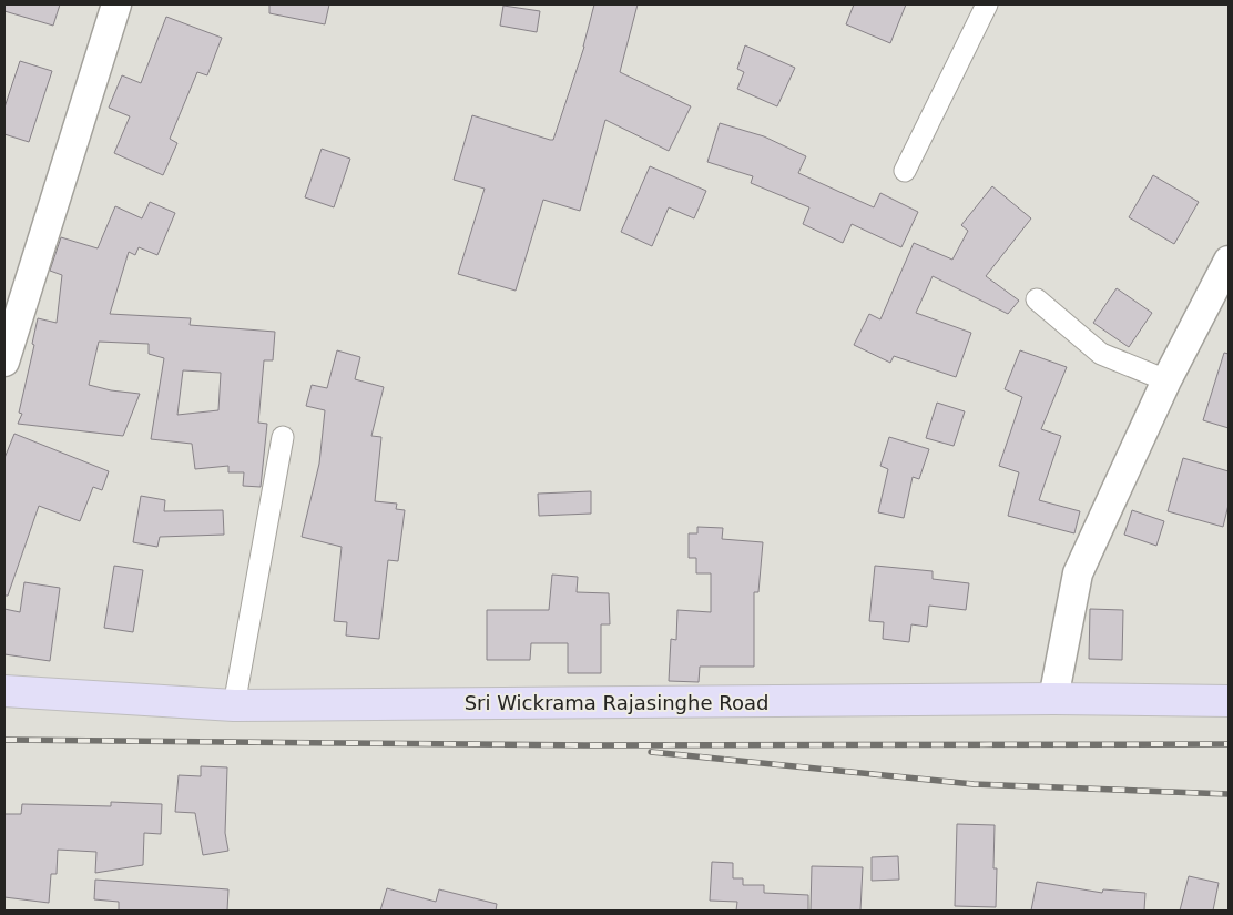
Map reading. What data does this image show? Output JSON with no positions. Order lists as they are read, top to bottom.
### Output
{
  "streets": {
    "main road": ["Sri Wickrama Rajasinghe Road"]
  }
}
